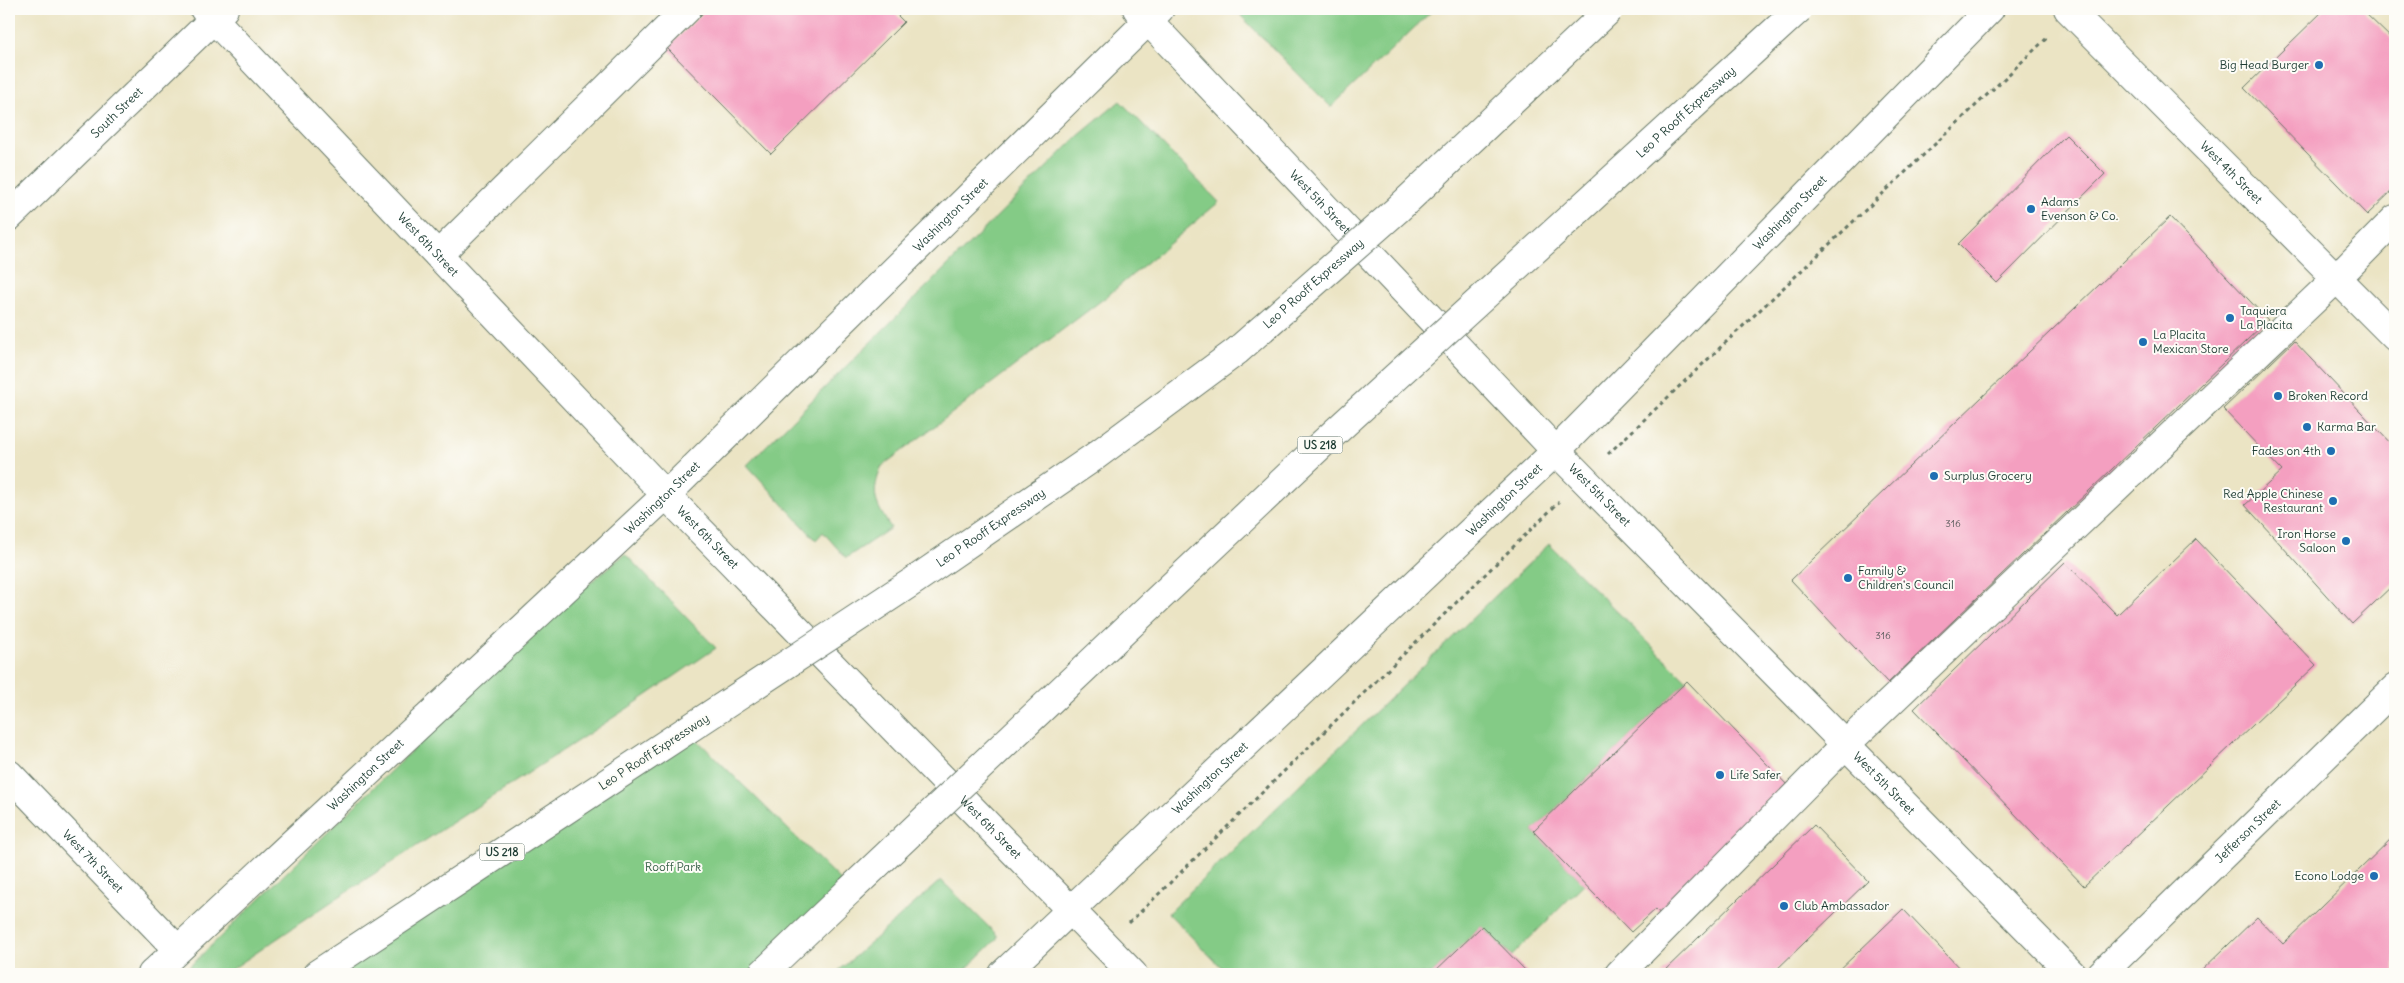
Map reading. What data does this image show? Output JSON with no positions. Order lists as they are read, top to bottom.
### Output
{
  "streets": {
    "main road": [
      "Leo P Rooff Expressway",
      "South Street",
      "West 4th Street",
      "West 5th Street",
      "Washington Street",
      "West 6th Street",
      "US 218",
      "Jefferson Street",
      "West 7th Street"
    ]
  },
  "crossings": [
    ["South Street", "West 6th Street"],
    ["West 5th Street", "Washington Street"],
    ["Washington Street", "West 6th Street"],
    ["Washington Street", "West 7th Street"]
  ],
  "parks": ["Rooff Park"],
  "places": [
    "Big Head Burger",
    "Adams Evenson & Co.",
    "Taquiera La Placita",
    "La Placita Mexican Store",
    "Broken Record",
    "Karma Bar",
    "Fades on 4th",
    "Surplus Grocery",
    "Red Apple Chinese Restaurant",
    "Iron Horse Saloon",
    "Family & Children's Council",
    "Life Safer",
    "Econo Lodge",
    "Club Ambassador"
  ],
  "house_numbers": ["316", "316"]
}
